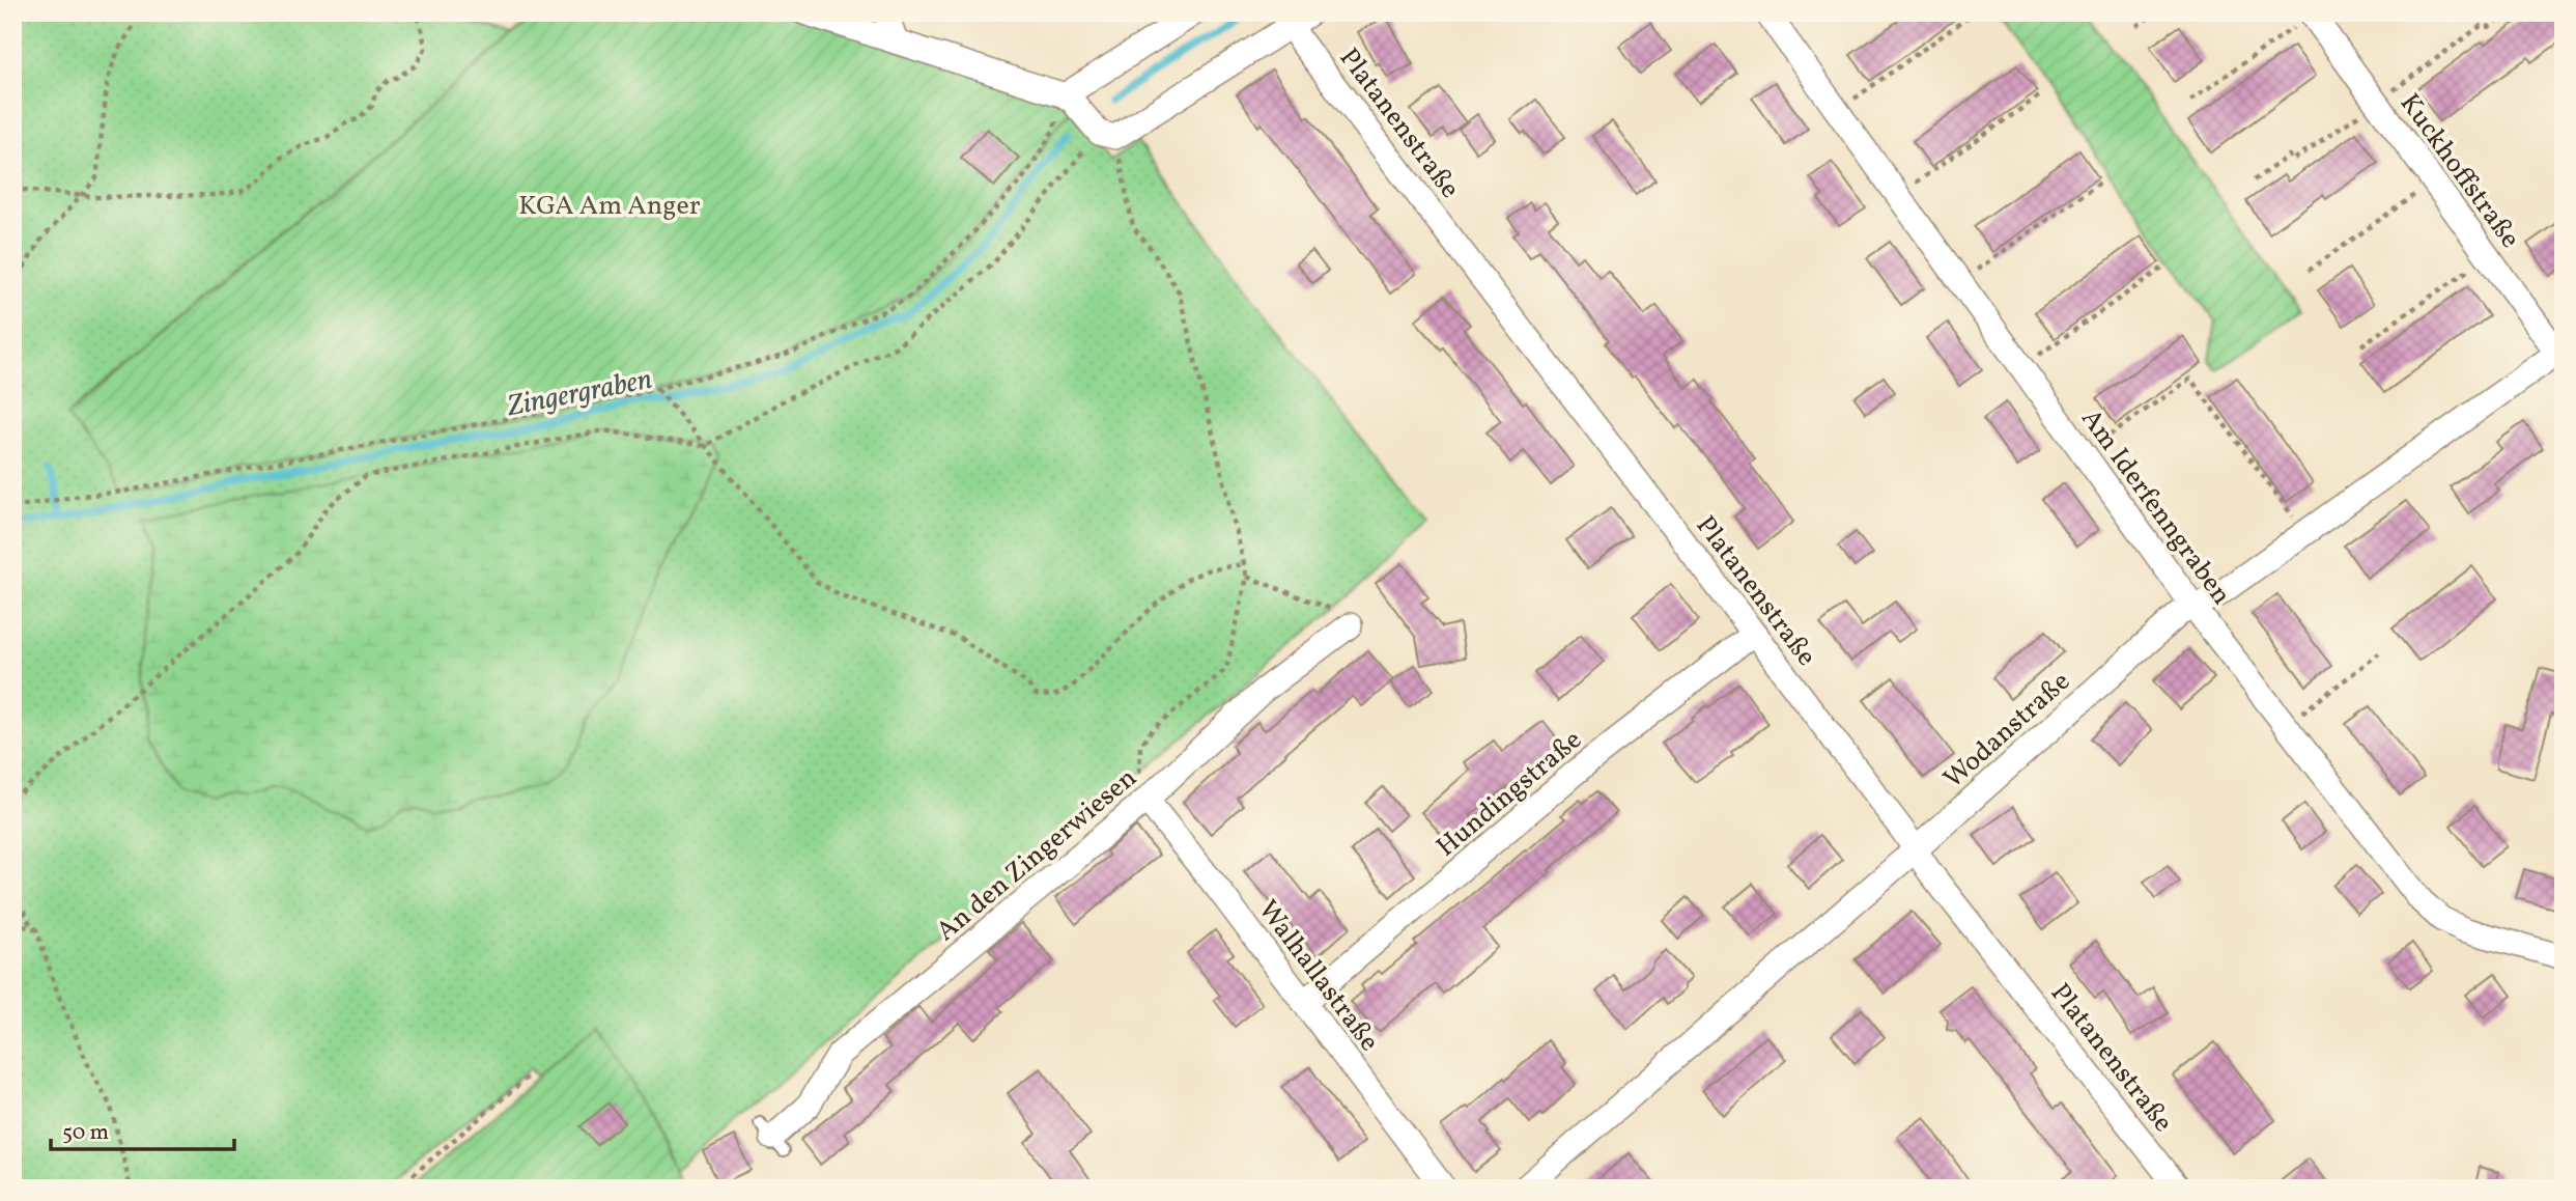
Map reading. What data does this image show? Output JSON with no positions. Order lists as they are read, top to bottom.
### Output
{
  "streets": {
    "street": [
      "Platanenstraße",
      "Kuckhoffstraße",
      "Am Iderfenngraben",
      "Wodanstraße",
      "Hundingstraße",
      "An den Zingerwiesen",
      "Walhallastraße"
    ]
  },
  "crossings": [
    ["Platanenstraße", "Wodanstraße"],
    ["Platanenstraße", "Hundingstraße"],
    ["Kuckhoffstraße", "Wodanstraße"],
    ["Am Iderfenngraben", "Wodanstraße"],
    ["Hundingstraße", "Walhallastraße"],
    ["An den Zingerwiesen", "Walhallastraße"]
  ],
  "water": ["Zingergraben"],
  "parks": ["KGA Am Anger"],
  "scale_bar": "50 m"
}
